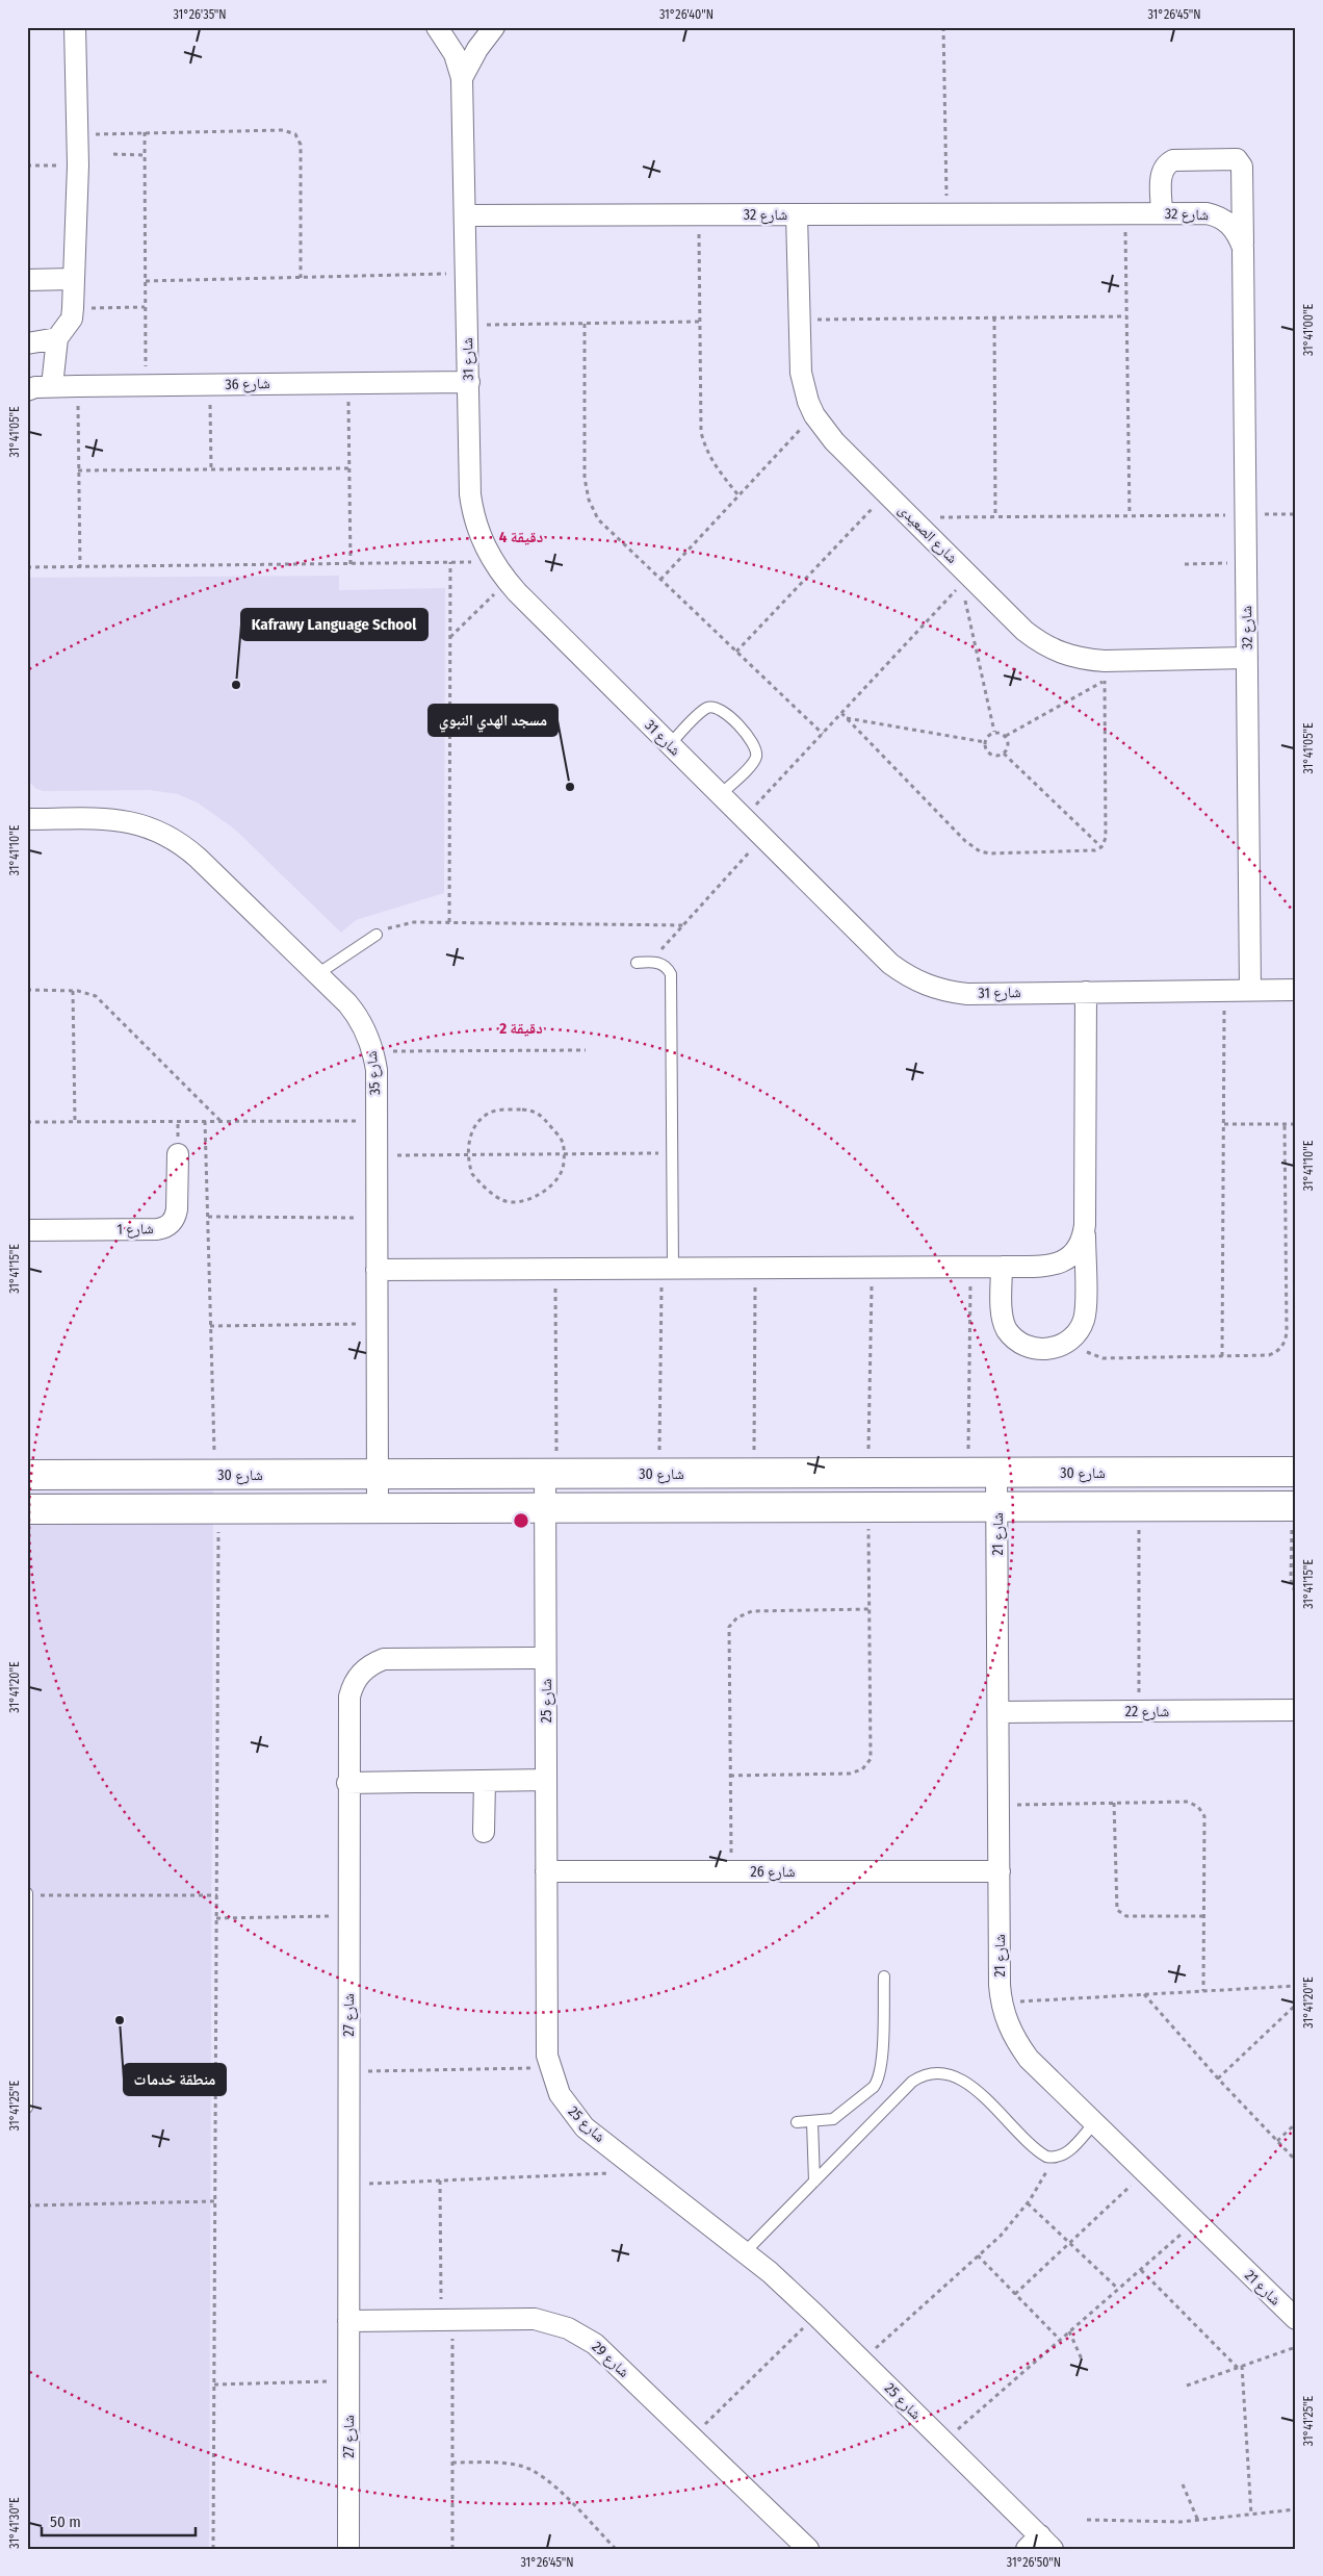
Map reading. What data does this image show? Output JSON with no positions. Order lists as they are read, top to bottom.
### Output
{
  "streets": {
    "street": [
      "شارع 32",
      "شارع 31",
      "شارع 36",
      "شارع الصعيدى",
      "شارع 35",
      "شارع 1",
      "شارع 30",
      "شارع 21",
      "شارع 25",
      "شارع 22",
      "شارع 26",
      "شارع 27",
      "شارع 29"
    ]
  },
  "crossings": [
    ["شارع 32", "شارع 31"],
    ["شارع 32", "شارع الصعيدى"],
    ["شارع 31", "شارع 36"],
    ["شارع 35", "شارع 30"],
    ["شارع 30", "شارع 21"],
    ["شارع 30", "شارع 25"],
    ["شارع 21", "شارع 22"],
    ["شارع 21", "شارع 26"],
    ["شارع 25", "شارع 26"],
    ["شارع 25", "شارع 27"],
    ["شارع 27", "شارع 29"]
  ],
  "places": ["Kafrawy Language School", "مسجد الهدي النبوي", "منطقة خدمات"],
  "scale_bar": "50 m",
  "coordinates": [
    "31°26'35\"N",
    "31°26'40\"N",
    "31°26'45\"N",
    "31°41'00\"E",
    "31°41'05\"E",
    "31°41'10\"E",
    "31°41'15\"E",
    "31°41'20\"E",
    "31°41'25\"E",
    "31°41'30\"E",
    "31°26'50\"N"
  ],
  "rings": ["4 دقيقة", "2 دقيقة"]
}
